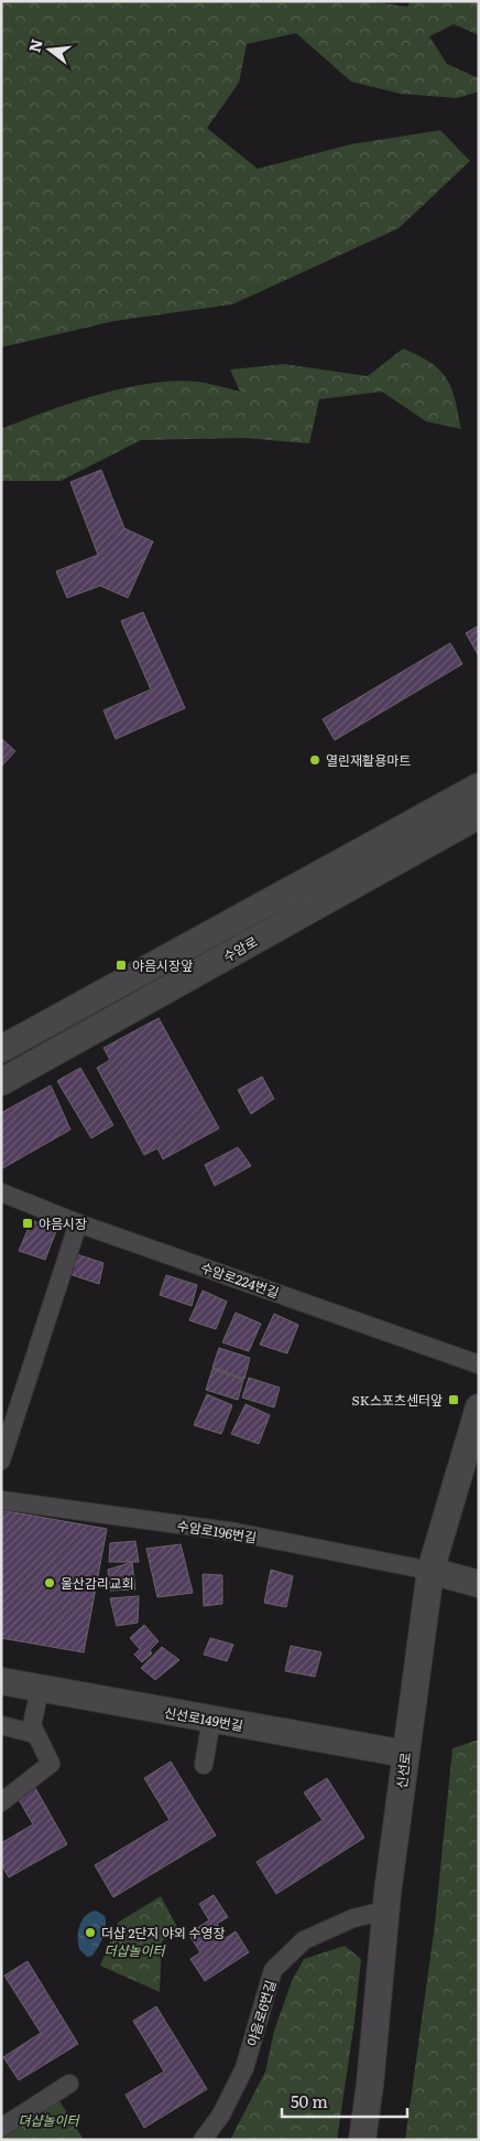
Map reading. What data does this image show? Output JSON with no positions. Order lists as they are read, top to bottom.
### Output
{
  "streets": {
    "street": [
      "수암로",
      "수암로224번길",
      "수암로196번길",
      "신선로149번길",
      "신선로",
      "야음로6번길"
    ]
  },
  "crossings": [
    ["수암로196번길", "신선로"],
    ["신선로149번길", "신선로"],
    ["신선로", "야음로6번길"]
  ],
  "parks": ["더샵놀이터", "뎌샵놀이터"],
  "places": {
    "other": ["열린재활용마트", "울산감리교회", "더샵 2단지 야외 수영장"],
    "transit": ["야음시장앞", "야음시장", "SK스포츠센터앞"]
  },
  "scale_bar": "50 m",
  "north": "left"
}
